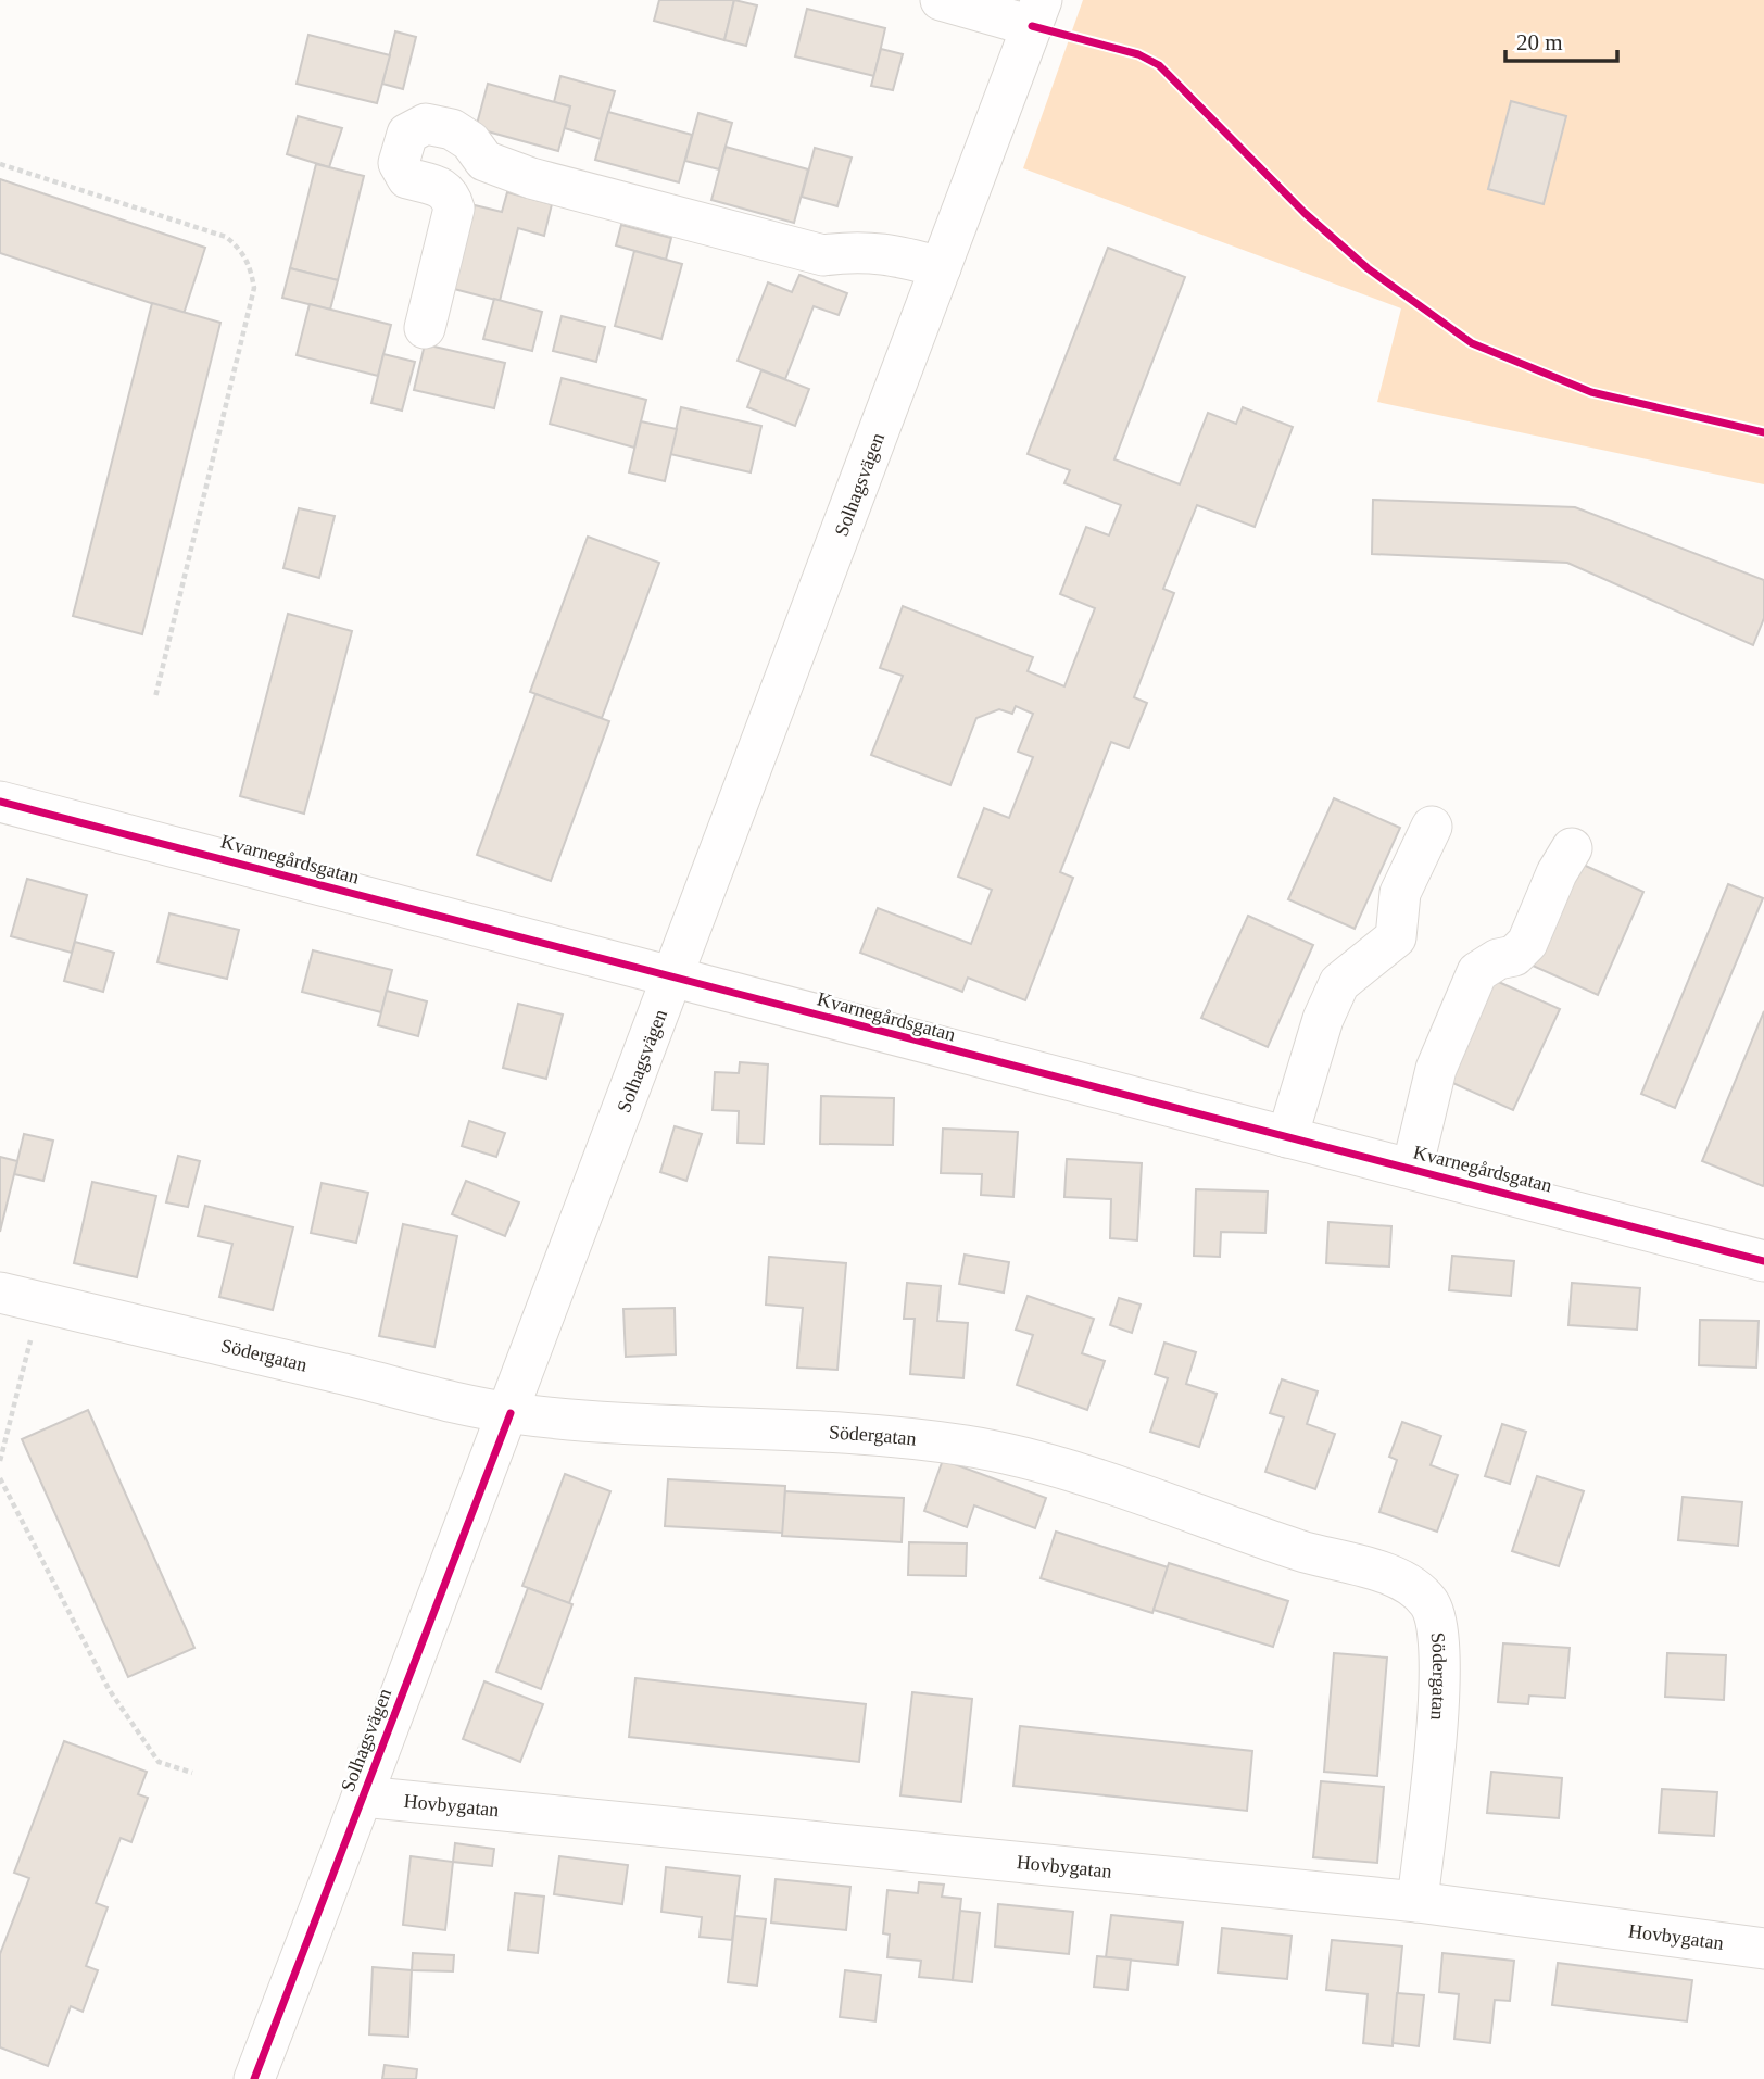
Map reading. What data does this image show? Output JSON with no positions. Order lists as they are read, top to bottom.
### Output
{
  "streets": {
    "street": [
      "Solhagsvägen",
      "Kvarnegårdsgatan",
      "Södergatan",
      "Hovbygatan"
    ]
  },
  "crossings": [
    ["Solhagsvägen", "Kvarnegårdsgatan"],
    ["Solhagsvägen", "Södergatan"],
    ["Solhagsvägen", "Hovbygatan"],
    ["Södergatan", "Hovbygatan"]
  ],
  "scale_bar": "20 m"
}
